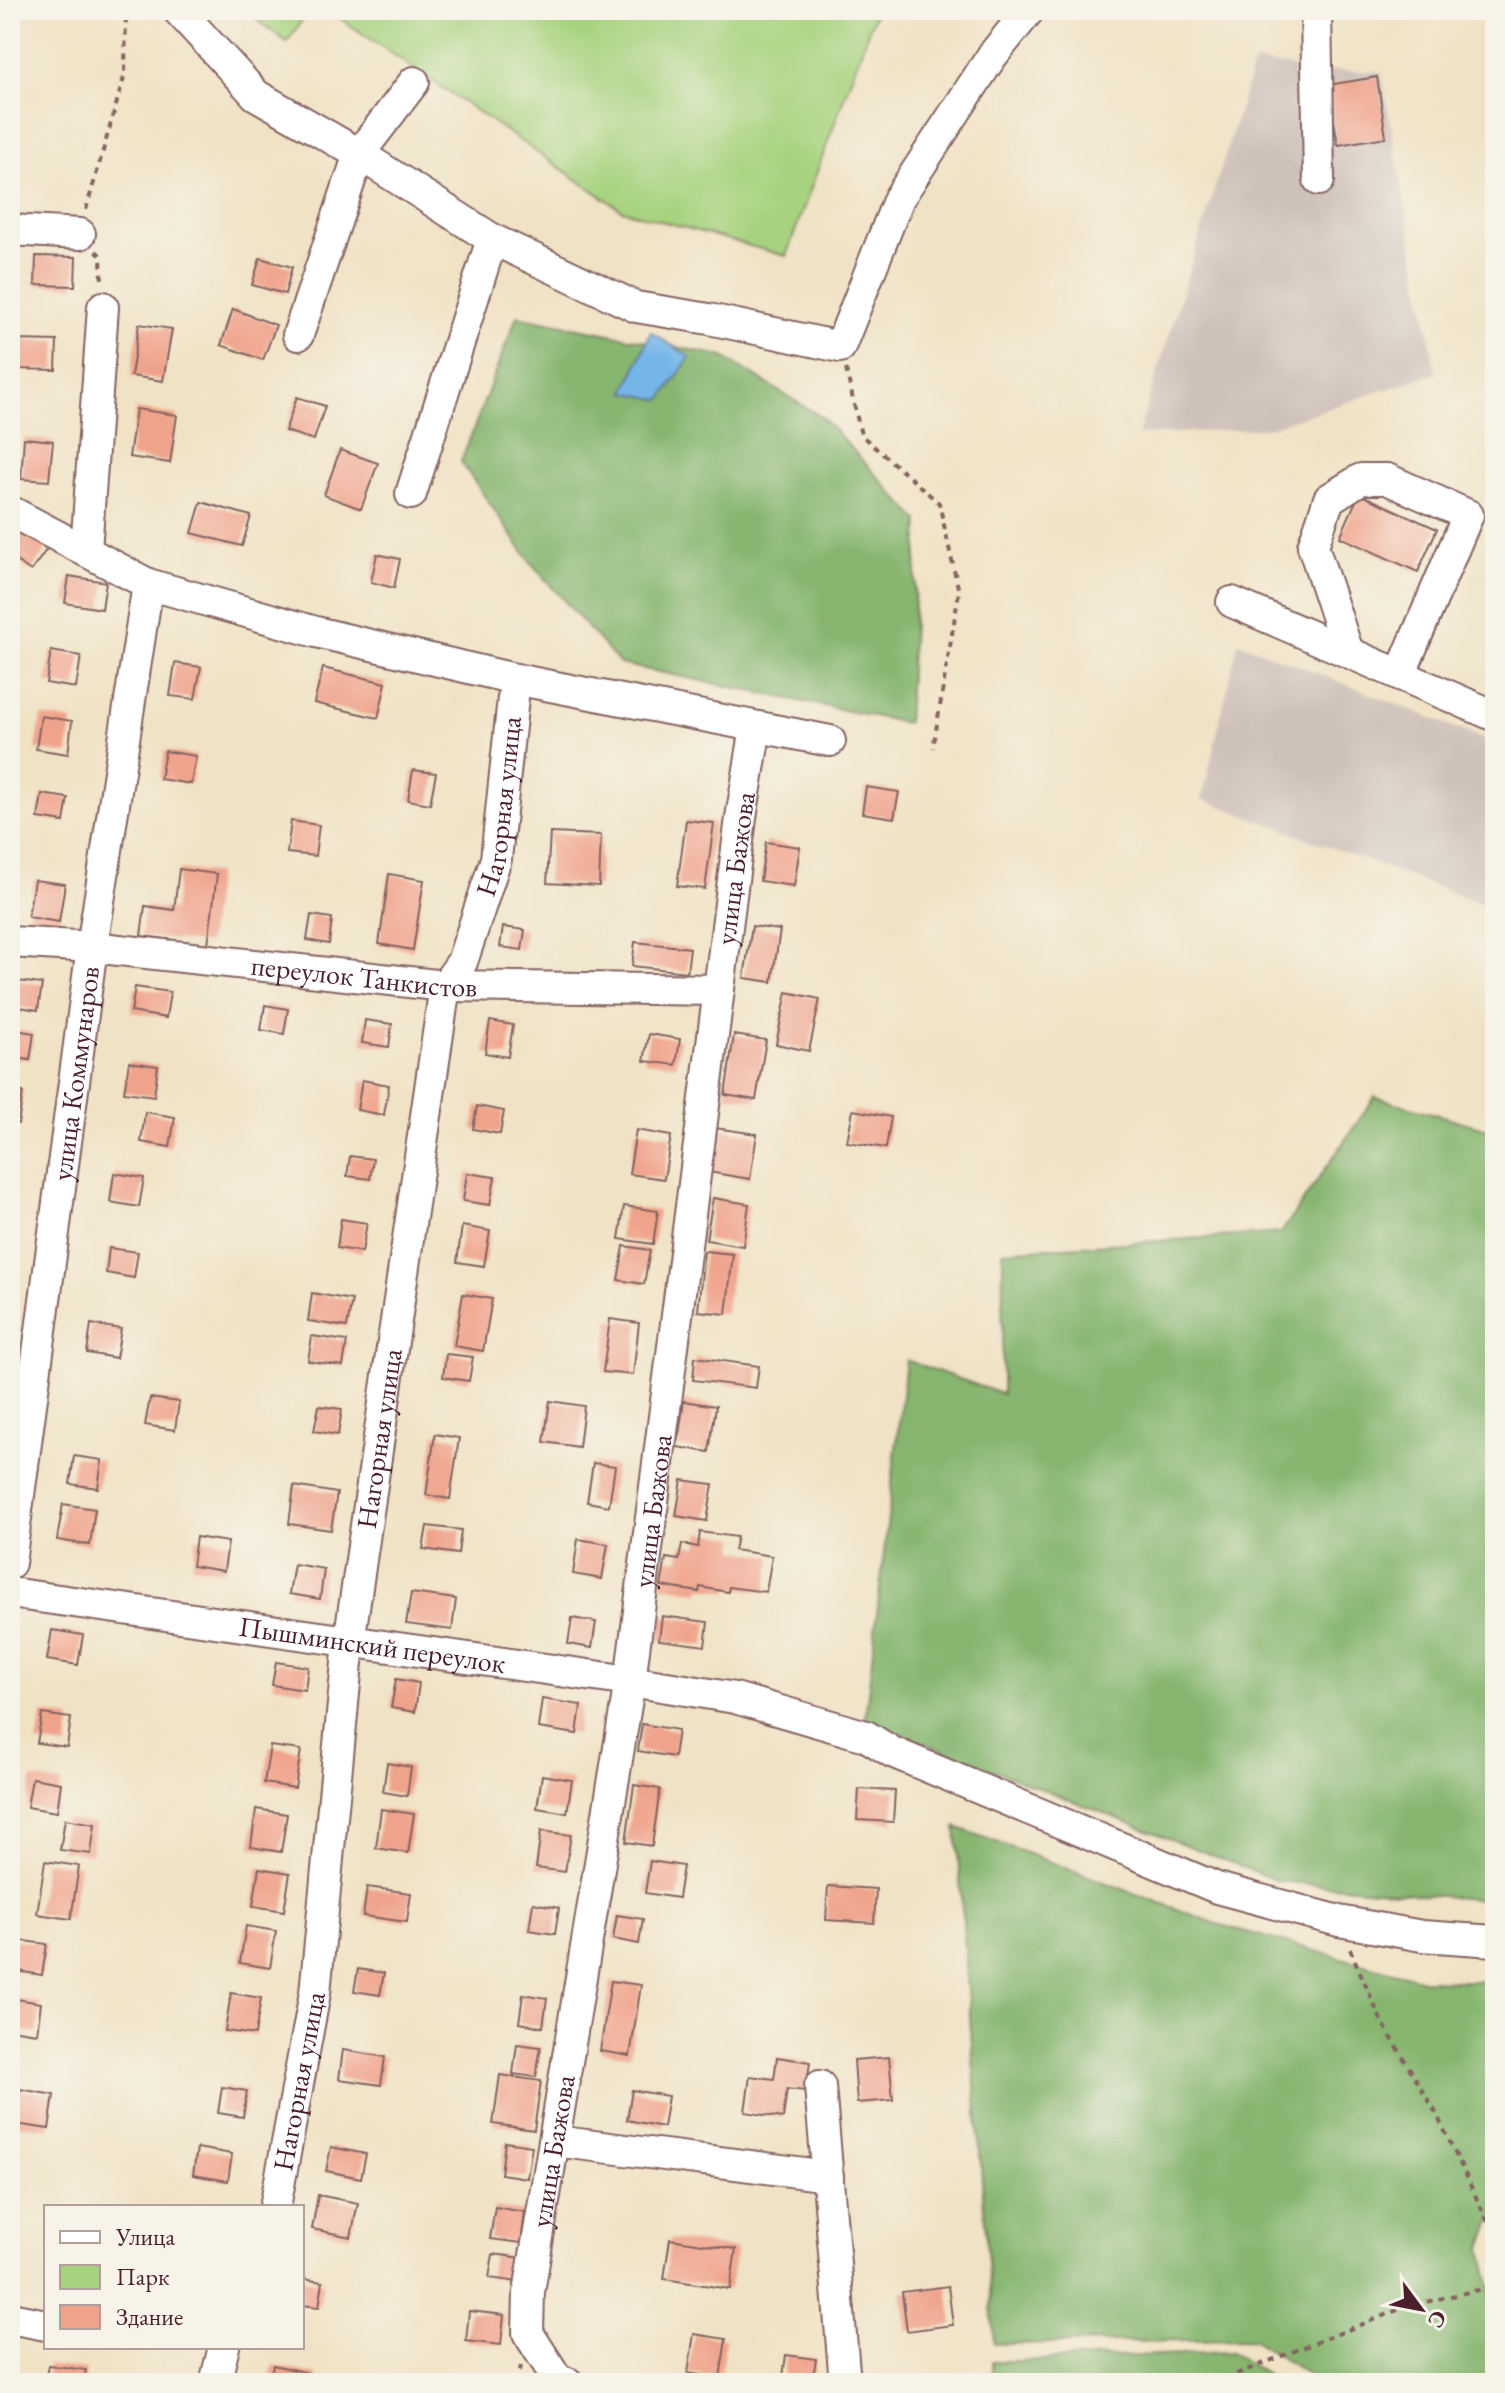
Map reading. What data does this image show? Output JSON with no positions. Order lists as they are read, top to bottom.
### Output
{
  "streets": {
    "street": [
      "Нагорная улица",
      "улица Бажова",
      "переулок Танкистов",
      "улица Коммунаров",
      "Пышминский переулок"
    ]
  },
  "crossings": [
    ["Нагорная улица", "переулок Танкистов"],
    ["Нагорная улица", "Пышминский переулок"],
    ["улица Бажова", "переулок Танкистов"],
    ["улица Бажова", "Пышминский переулок"],
    ["переулок Танкистов", "улица Коммунаров"]
  ],
  "legend": ["Улица", "Парк", "Здание"],
  "north": "bottom right"
}
